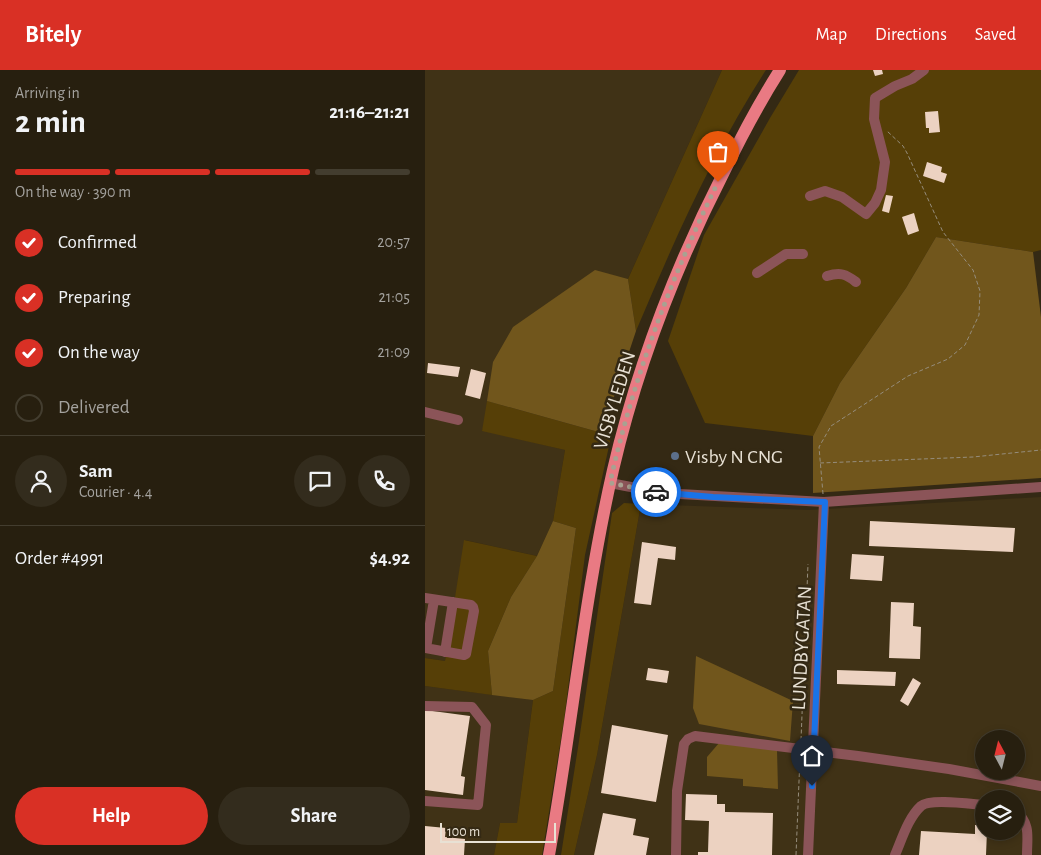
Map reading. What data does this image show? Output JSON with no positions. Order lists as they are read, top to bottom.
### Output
{
  "streets": {
    "main road": ["VISBYLEDEN"],
    "street": ["LUNDBYGATAN"]
  },
  "places": ["Visby N CNG"],
  "scale_bar": "100 m",
  "north": "top",
  "page": {
    "header": "Bitely",
    "nav": ["Map", "Directions", "Saved"],
    "heading": ["2 min", "Arriving in", "21:16–21:21"],
    "panel": [
      "Sam",
      "Courier · 4.4",
      "Order #4991",
      "$4.92"
    ],
    "bar": "On the way · 390 m",
    "list": [
      ["Confirmed", "20:57"],
      ["Preparing", "21:05"],
      ["On the way", "21:09"],
      "Delivered"
    ],
    "buttons": ["Help", "Share"],
    "scale": "100 m"
  }
}
